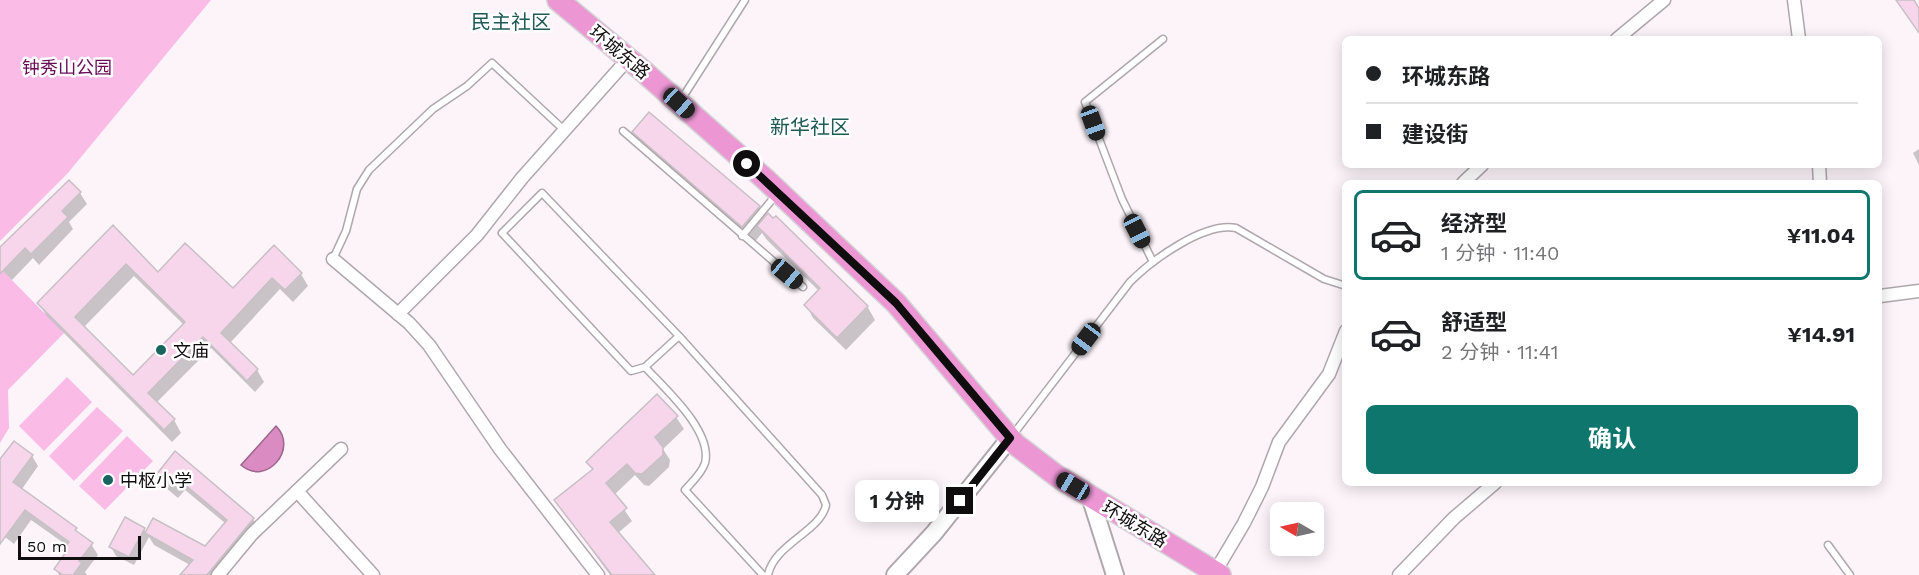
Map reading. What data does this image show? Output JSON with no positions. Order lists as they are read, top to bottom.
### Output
{
  "streets": {
    "highway": ["环城东路"]
  },
  "districts": ["民主社区", "新华社区"],
  "parks": ["钟秀山公园"],
  "places": ["文庙", "中枢小学"],
  "scale_bar": "50 m",
  "north": "left",
  "page": {
    "banner": ["环城东路", "建设街"],
    "list": [
      {
        "name": "经济型",
        "note": "1 分钟 · 11:40",
        "value": "¥11.04"
      },
      {
        "name": "舒适型",
        "note": "2 分钟 · 11:41",
        "value": "¥14.91"
      }
    ],
    "buttons": "确认",
    "bubble": "1 分钟",
    "scale": "50 m"
  }
}
